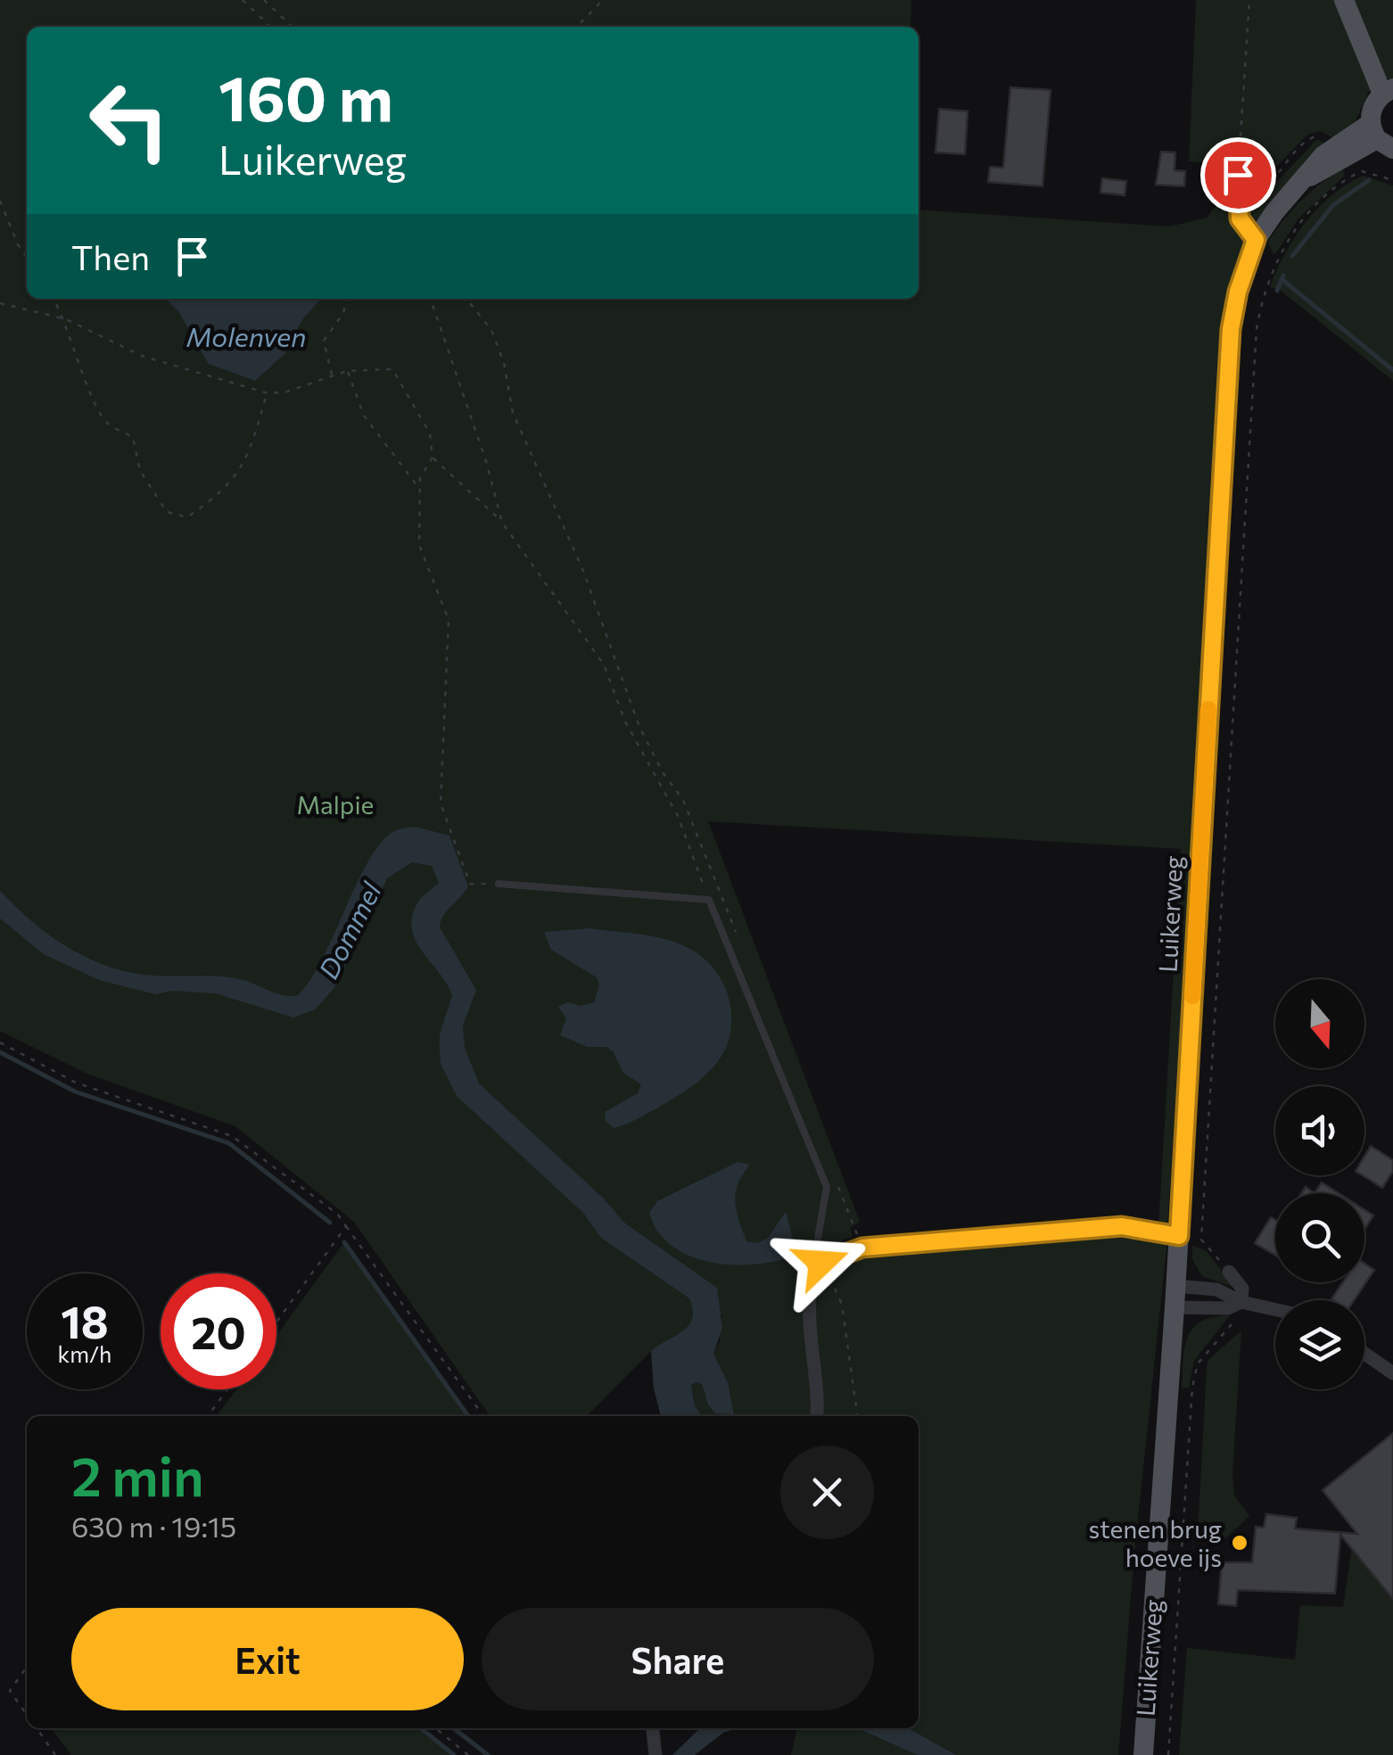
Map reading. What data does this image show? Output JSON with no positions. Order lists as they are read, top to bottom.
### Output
{
  "streets": {
    "main road": ["Luikerweg"]
  },
  "water": ["Molenven", "Dommel"],
  "parks": ["Malpie"],
  "places": ["stenen brug hoeve ijs"],
  "north": "bottom",
  "page": {
    "turn": ["160 m", "Luikerweg"],
    "then": "Then",
    "speed": "18 km/h",
    "limit": "20",
    "heading": ["2 min", "630 m · 19:15"],
    "buttons": ["Exit", "Share"]
  }
}
